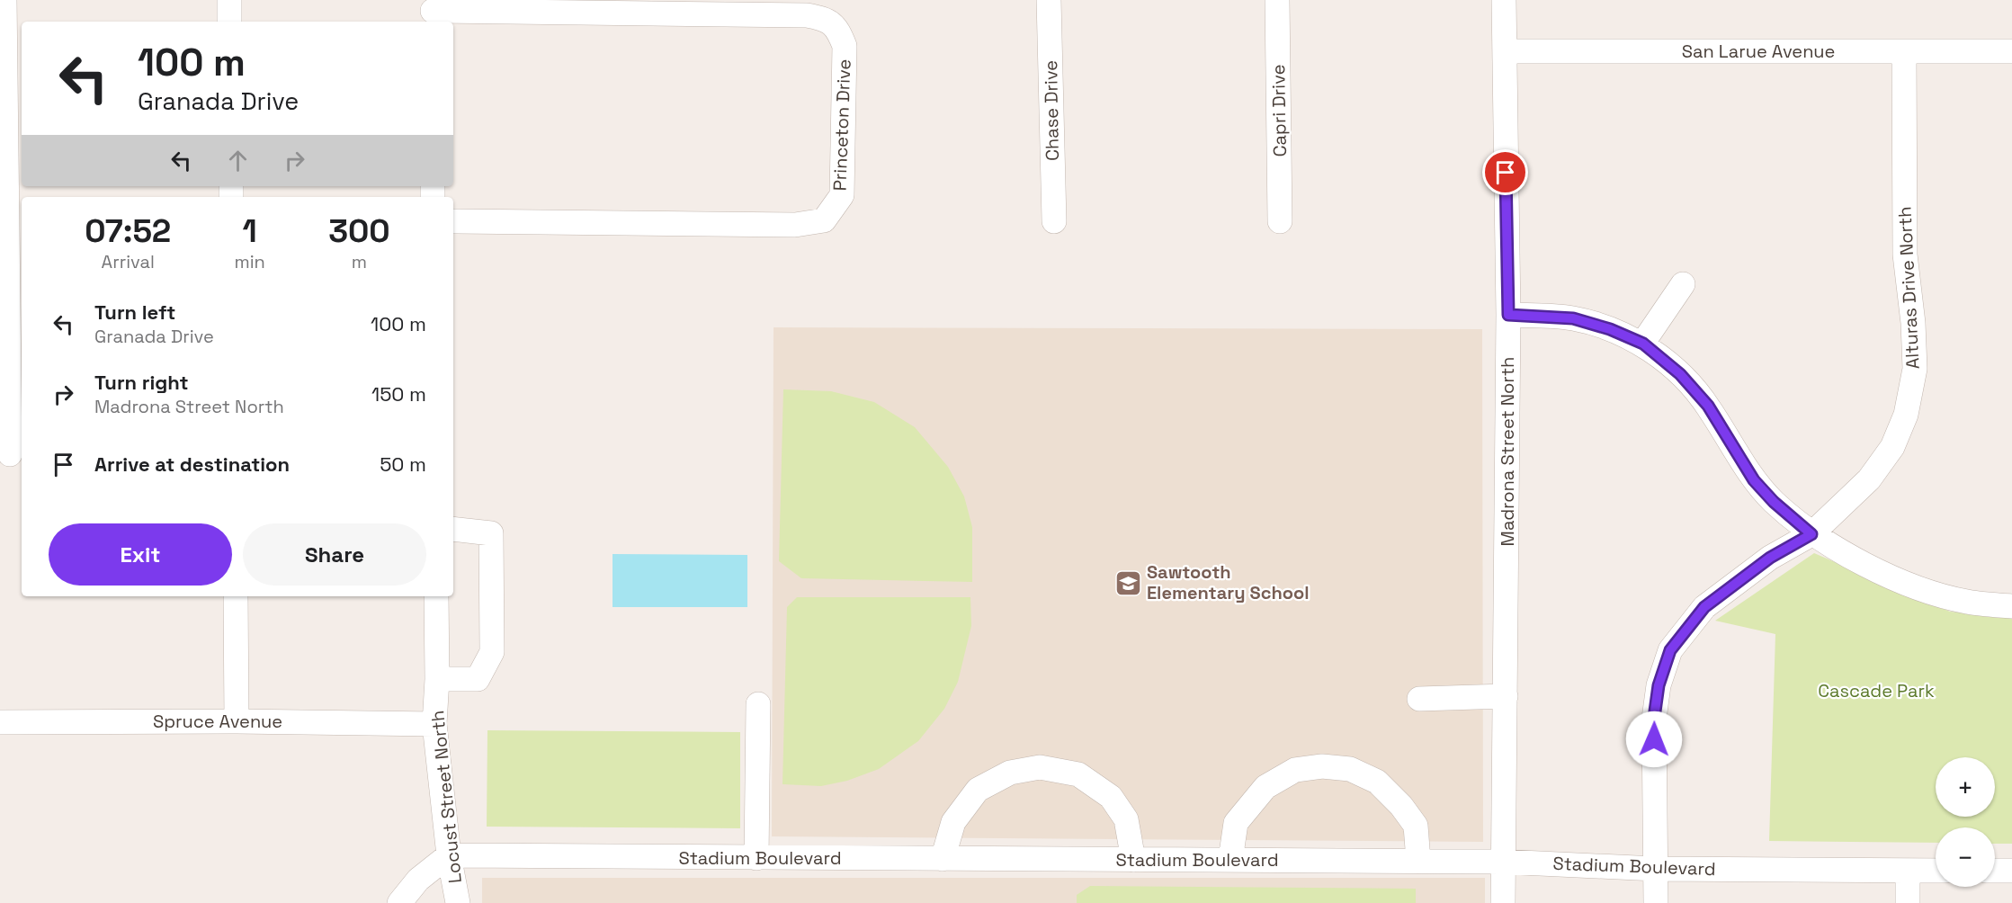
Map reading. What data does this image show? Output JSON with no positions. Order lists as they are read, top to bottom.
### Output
{
  "streets": {
    "street": [
      "San Larue Avenue",
      "Chase Drive",
      "Capri Drive",
      "Princeton Drive",
      "Alturas Drive North",
      "Madrona Street North",
      "Spruce Avenue",
      "Locust Street North",
      "Stadium Boulevard"
    ]
  },
  "crossings": [
    ["San Larue Avenue", "Alturas Drive North"],
    ["San Larue Avenue", "Madrona Street North"],
    ["Alturas Drive North", "Stadium Boulevard"],
    ["Madrona Street North", "Stadium Boulevard"],
    ["Spruce Avenue", "Locust Street North"],
    ["Locust Street North", "Stadium Boulevard"]
  ],
  "parks": ["Cascade Park"],
  "places": {
    "school or university": ["Sawtooth Elementary School"]
  },
  "page": {
    "turn": ["100 m", "Granada Drive"],
    "eta": [
      "07:52",
      "Arrival",
      "1",
      "min",
      "300",
      "m"
    ],
    "list": [
      {
        "name": "Turn left",
        "note": "Granada Drive",
        "value": "100 m"
      },
      {
        "name": "Turn right",
        "note": "Madrona Street North",
        "value": "150 m"
      },
      {
        "name": "Arrive at destination",
        "value": "50 m"
      }
    ],
    "buttons": ["Exit", "Share"],
    "map_buttons": ["+", "−"]
  }
}
